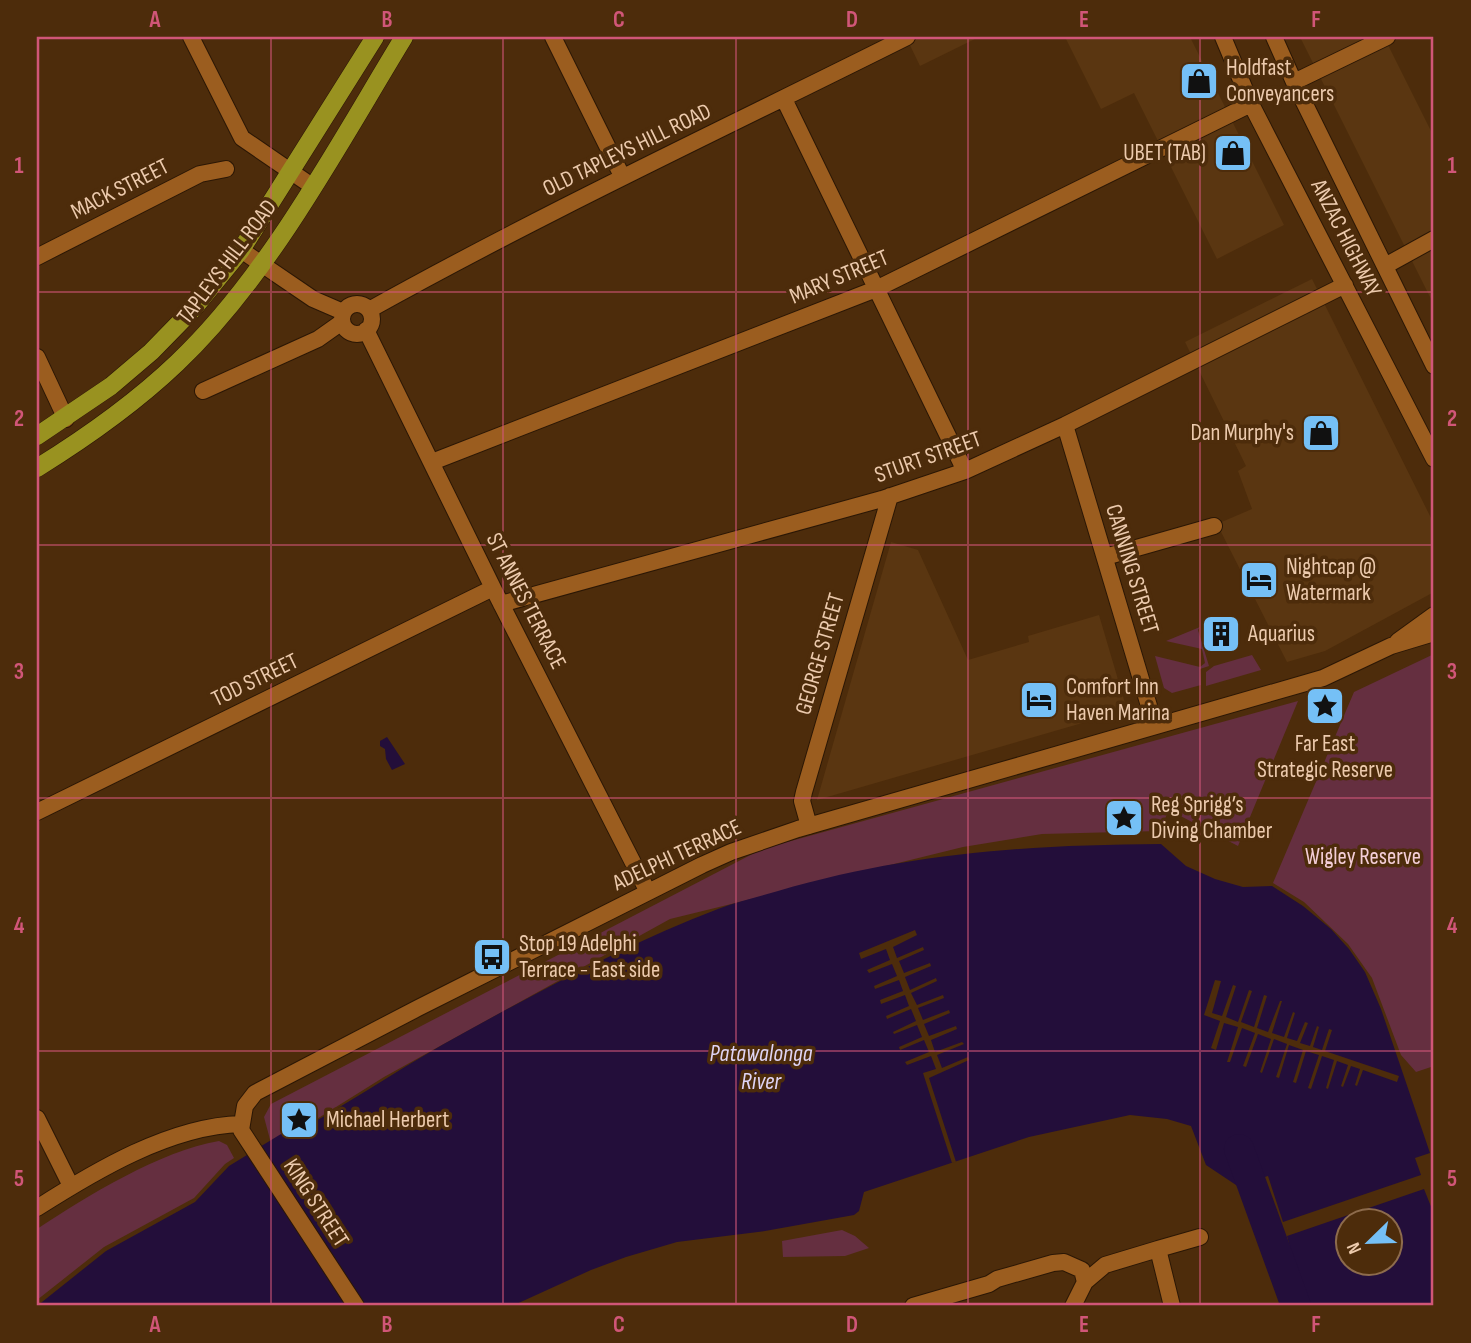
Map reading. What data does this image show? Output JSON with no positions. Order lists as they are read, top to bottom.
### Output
{
  "streets": {
    "main road": ["TAPLEYS HILL ROAD"],
    "street": [
      "OLD TAPLEYS HILL ROAD",
      "MACK STREET",
      "ANZAC HIGHWAY",
      "MARY STREET",
      "STURT STREET",
      "CANNING STREET",
      "ST ANNES TERRACE",
      "GEORGE STREET",
      "TOD STREET",
      "ADELPHI TERRACE",
      "KING STREET"
    ]
  },
  "crossings": [
    ["OLD TAPLEYS HILL ROAD", "ST ANNES TERRACE"],
    ["ANZAC HIGHWAY", "MARY STREET"],
    ["ANZAC HIGHWAY", "STURT STREET"],
    ["MARY STREET", "ST ANNES TERRACE"],
    ["STURT STREET", "CANNING STREET"],
    ["STURT STREET", "ST ANNES TERRACE"],
    ["STURT STREET", "GEORGE STREET"],
    ["CANNING STREET", "ADELPHI TERRACE"],
    ["ST ANNES TERRACE", "TOD STREET"],
    ["ST ANNES TERRACE", "ADELPHI TERRACE"],
    ["GEORGE STREET", "ADELPHI TERRACE"],
    ["ADELPHI TERRACE", "KING STREET"]
  ],
  "water": ["Patawalonga River"],
  "parks": ["Wigley Reserve"],
  "places": {
    "shop": ["Holdfast Conveyancers", "UBET (TAB)", "Dan Murphy's"],
    "hotel": ["Nightcap @ Watermark", "Comfort Inn Haven Marina"],
    "building": ["Aquarius"],
    "place": ["Far East Strategic Reserve", "Reg Sprigg’s Diving Chamber", "Michael Herbert"],
    "bus stop": ["Stop 19 Adelphi Terrace - East side"]
  },
  "north": "bottom left",
  "grid": {
    "columns": [
      "A",
      "B",
      "C",
      "D",
      "E",
      "F"
    ],
    "rows": [
      "1",
      "2",
      "3",
      "4",
      "5"
    ]
  }
}
